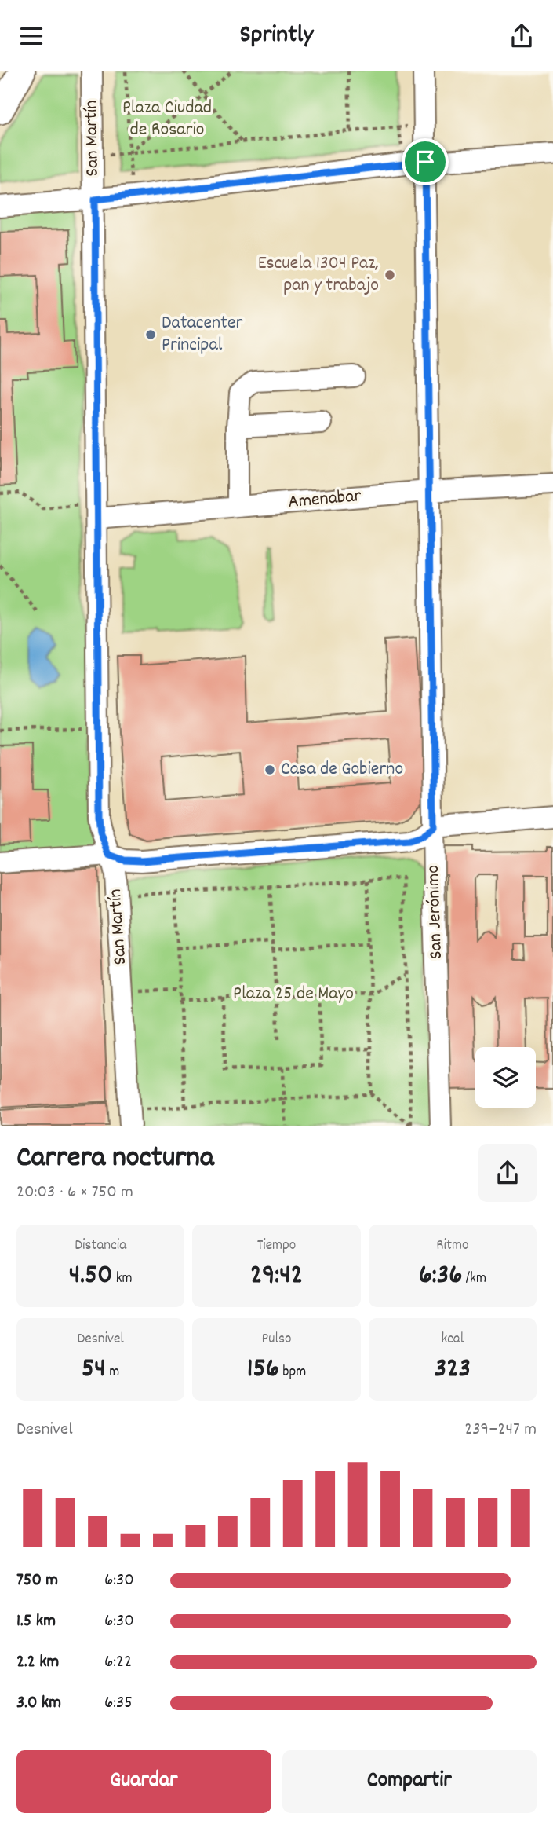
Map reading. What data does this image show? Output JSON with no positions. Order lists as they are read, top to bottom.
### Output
{
  "streets": {
    "street": ["San Martín", "Amenabar", "San Jerónimo"]
  },
  "crossings": [
    ["San Martín", "Amenabar"],
    ["Amenabar", "San Jerónimo"]
  ],
  "parks": ["Plaza Ciudad de Rosario", "Plaza 25 de Mayo"],
  "places": ["Escuela 1304 Paz, pan y trabajo", "Datacenter Principal", "Casa de Gobierno"],
  "page": {
    "header": "Sprintly",
    "heading": ["Carrera nocturna", "20:03 · 6 × 750 m"],
    "stats": [
      ["Distancia", "4.50 km"],
      ["Tiempo", "29:42"],
      ["Ritmo", "6:36 /km"],
      ["Desnivel", "54 m"],
      ["Pulso", "156 bpm"],
      ["kcal", "323"]
    ],
    "chart": ["Desnivel", "239–247 m"],
    "list": [
      {
        "name": "750 m",
        "note": "6:30"
      },
      {
        "name": "1.5 km",
        "note": "6:30"
      },
      {
        "name": "2.2 km",
        "note": "6:22"
      },
      {
        "name": "3.0 km",
        "note": "6:35"
      }
    ],
    "buttons": ["Guardar", "Compartir"]
  }
}
